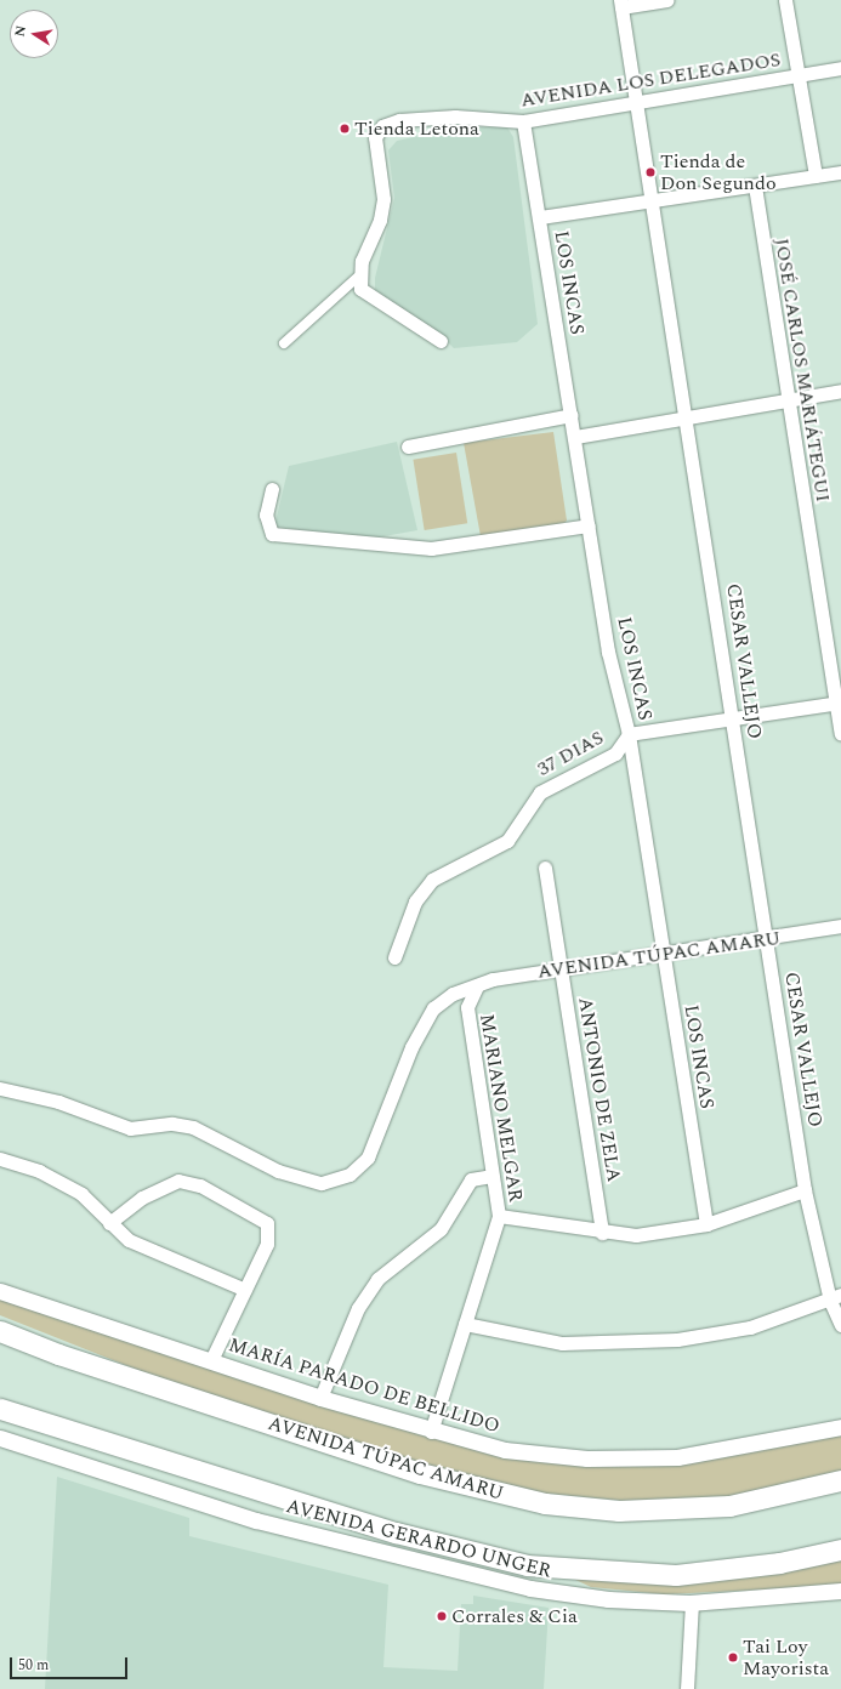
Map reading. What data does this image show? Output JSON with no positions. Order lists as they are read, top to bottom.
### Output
{
  "streets": {
    "main road": ["AVENIDA TÚPAC AMARU"],
    "street": [
      "AVENIDA LOS DELEGADOS",
      "LOS INCAS",
      "JOSÉ CARLOS MARIÁTEGUI",
      "CESAR VALLEJO",
      "37 DIAS",
      "ANTONIO DE ZELA",
      "MARIANO MELGAR",
      "MARÍA PARADO DE BELLIDO",
      "AVENIDA GERARDO UNGER"
    ]
  },
  "crossings": [
    ["AVENIDA LOS DELEGADOS", "LOS INCAS"],
    ["AVENIDA LOS DELEGADOS", "CESAR VALLEJO"],
    ["LOS INCAS", "37 DIAS"],
    ["LOS INCAS", "AVENIDA TÚPAC AMARU"],
    ["JOSÉ CARLOS MARIÁTEGUI", "37 DIAS"],
    ["CESAR VALLEJO", "37 DIAS"],
    ["CESAR VALLEJO", "AVENIDA TÚPAC AMARU"],
    ["AVENIDA TÚPAC AMARU", "ANTONIO DE ZELA"],
    ["AVENIDA TÚPAC AMARU", "MARIANO MELGAR"],
    ["MARIANO MELGAR", "MARÍA PARADO DE BELLIDO"]
  ],
  "places": [
    "Tienda Letona",
    "Tienda de Don Segundo",
    "Corrales & Cia",
    "Tai Loy Mayorista"
  ],
  "scale_bar": "50 m",
  "north": "left"
}
